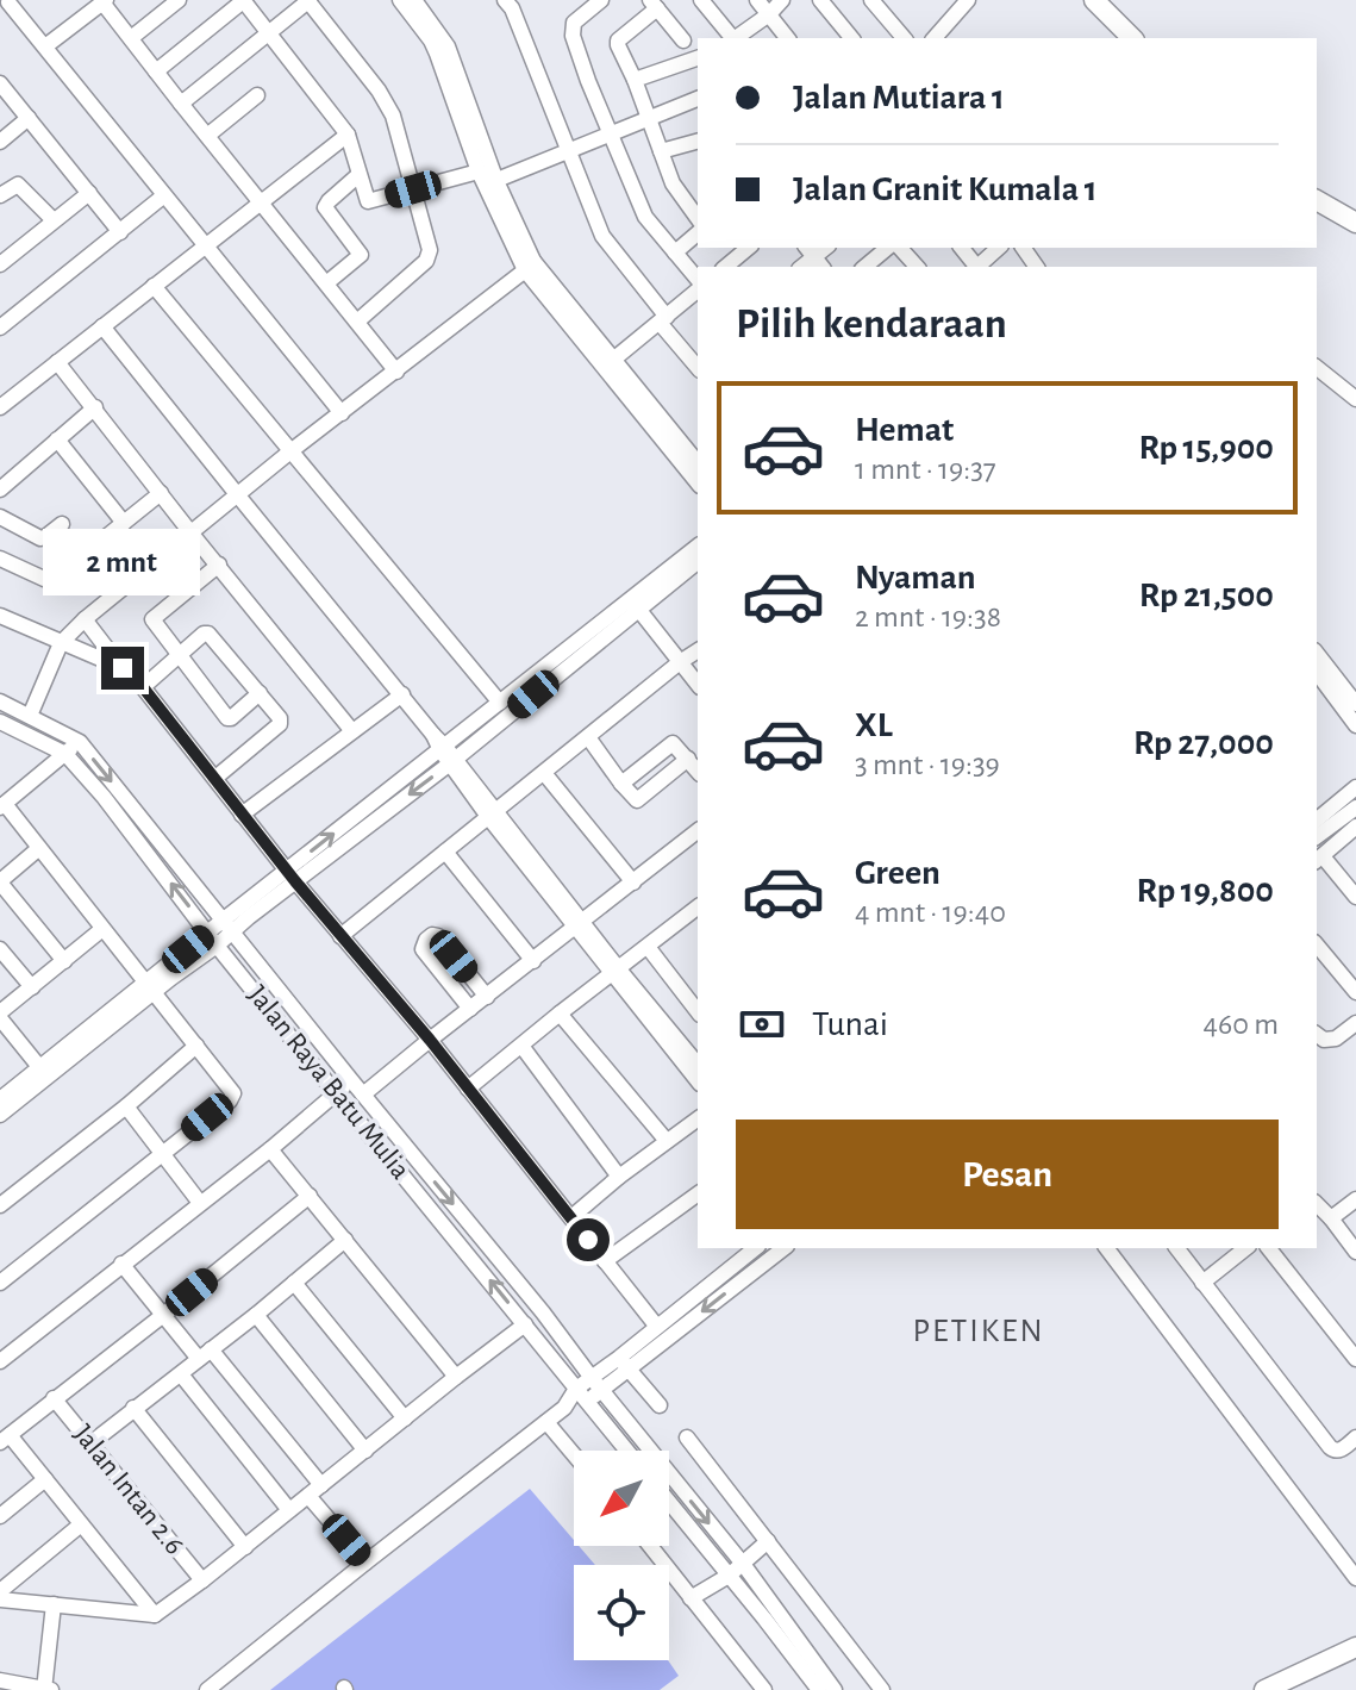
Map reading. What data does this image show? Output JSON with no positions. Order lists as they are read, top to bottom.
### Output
{
  "streets": {
    "street": ["Jalan Raya Batu Mulia", "Jalan Intan 2.6"]
  },
  "districts": ["PETIKEN"],
  "north": "bottom left",
  "page": {
    "banner": ["Jalan Mutiara 1", "Jalan Granit Kumala 1"],
    "heading": "Pilih kendaraan",
    "list": [
      {
        "name": "Hemat",
        "note": "1 mnt · 19:37",
        "value": "Rp 15,900"
      },
      {
        "name": "Nyaman",
        "note": "2 mnt · 19:38",
        "value": "Rp 21,500"
      },
      {
        "name": "XL",
        "note": "3 mnt · 19:39",
        "value": "Rp 27,000"
      },
      {
        "name": "Green",
        "note": "4 mnt · 19:40",
        "value": "Rp 19,800"
      }
    ],
    "bubble": "2 mnt",
    "pay": ["Tunai", "460 m"],
    "buttons": "Pesan"
  }
}
